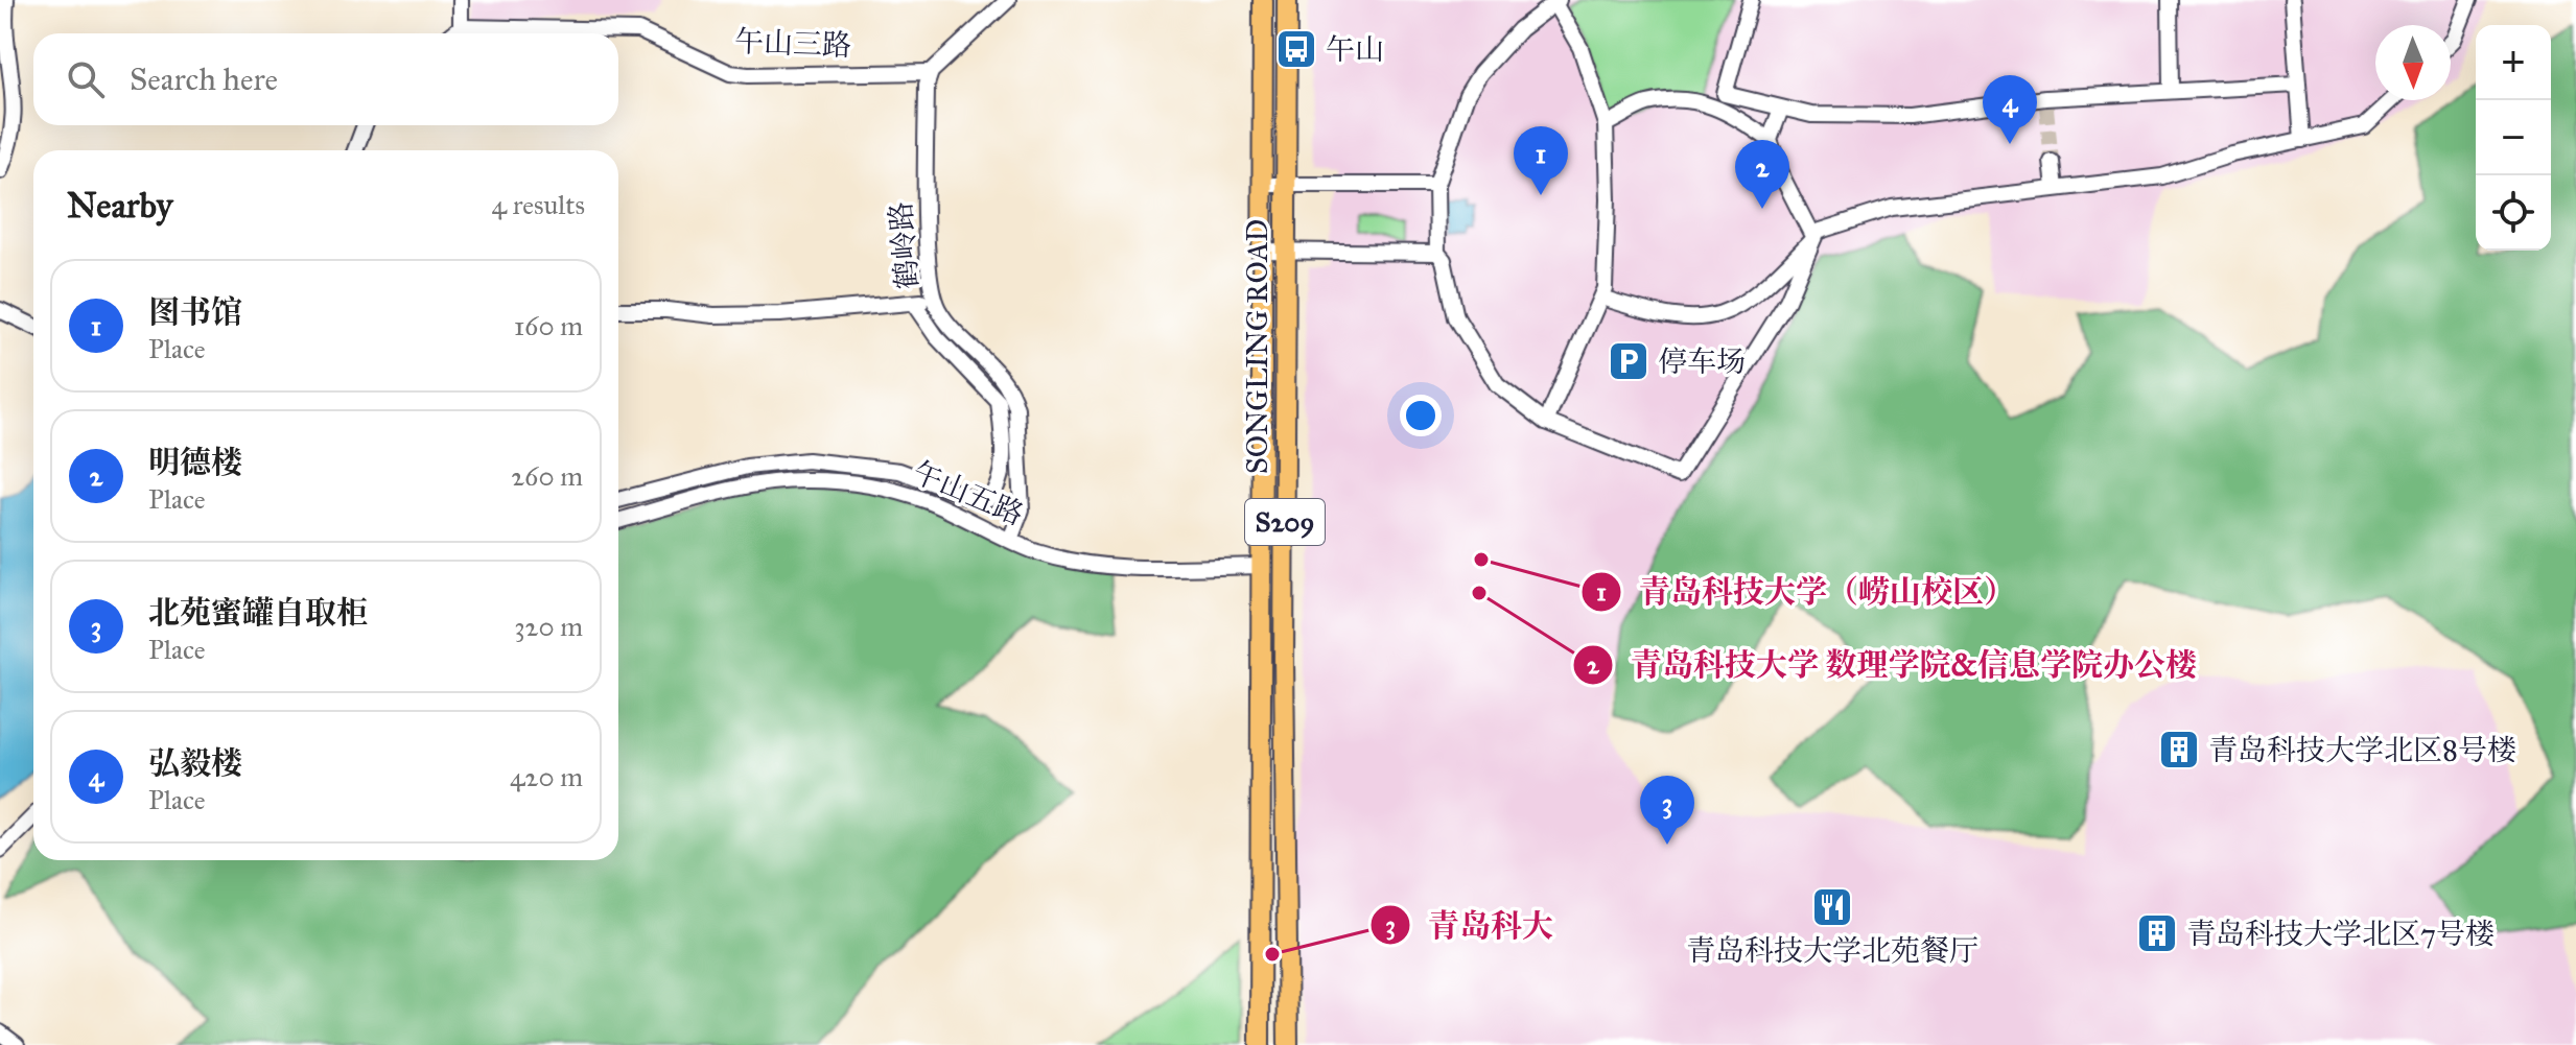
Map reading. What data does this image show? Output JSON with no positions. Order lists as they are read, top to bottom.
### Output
{
  "streets": {
    "main road": ["SONGLING ROAD", "S209"],
    "street": ["午山三路", "鹤岭路", "午山五路"]
  },
  "crossings": [
    ["午山三路", "鹤岭路"],
    ["鹤岭路", "午山五路"],
    ["SONGLING ROAD", "午山五路"]
  ],
  "places": {
    "bus stop": ["午山"],
    "parking": ["停车场"],
    "other": ["青岛科技大学（崂山校区）", "青岛科技大学 数理学院&信息学院办公楼", "青岛科大"],
    "building": ["青岛科技大学北区8号楼", "青岛科技大学北区7号楼"],
    "restaurant": ["青岛科技大学北苑餐厅"]
  },
  "north": "bottom",
  "page": {
    "map_buttons": ["+", "−"],
    "search": "Search here",
    "pins": [
      "4",
      "1",
      "2",
      "3"
    ],
    "heading": ["Nearby", "4 results"],
    "list": [
      {
        "mark": "1",
        "name": "图书馆",
        "note": "Place",
        "value": "160 m"
      },
      {
        "mark": "2",
        "name": "明德楼",
        "note": "Place",
        "value": "260 m"
      },
      {
        "mark": "3",
        "name": "北苑蜜罐自取柜",
        "note": "Place",
        "value": "320 m"
      },
      {
        "mark": "4",
        "name": "弘毅楼",
        "note": "Place",
        "value": "420 m"
      }
    ]
  }
}
